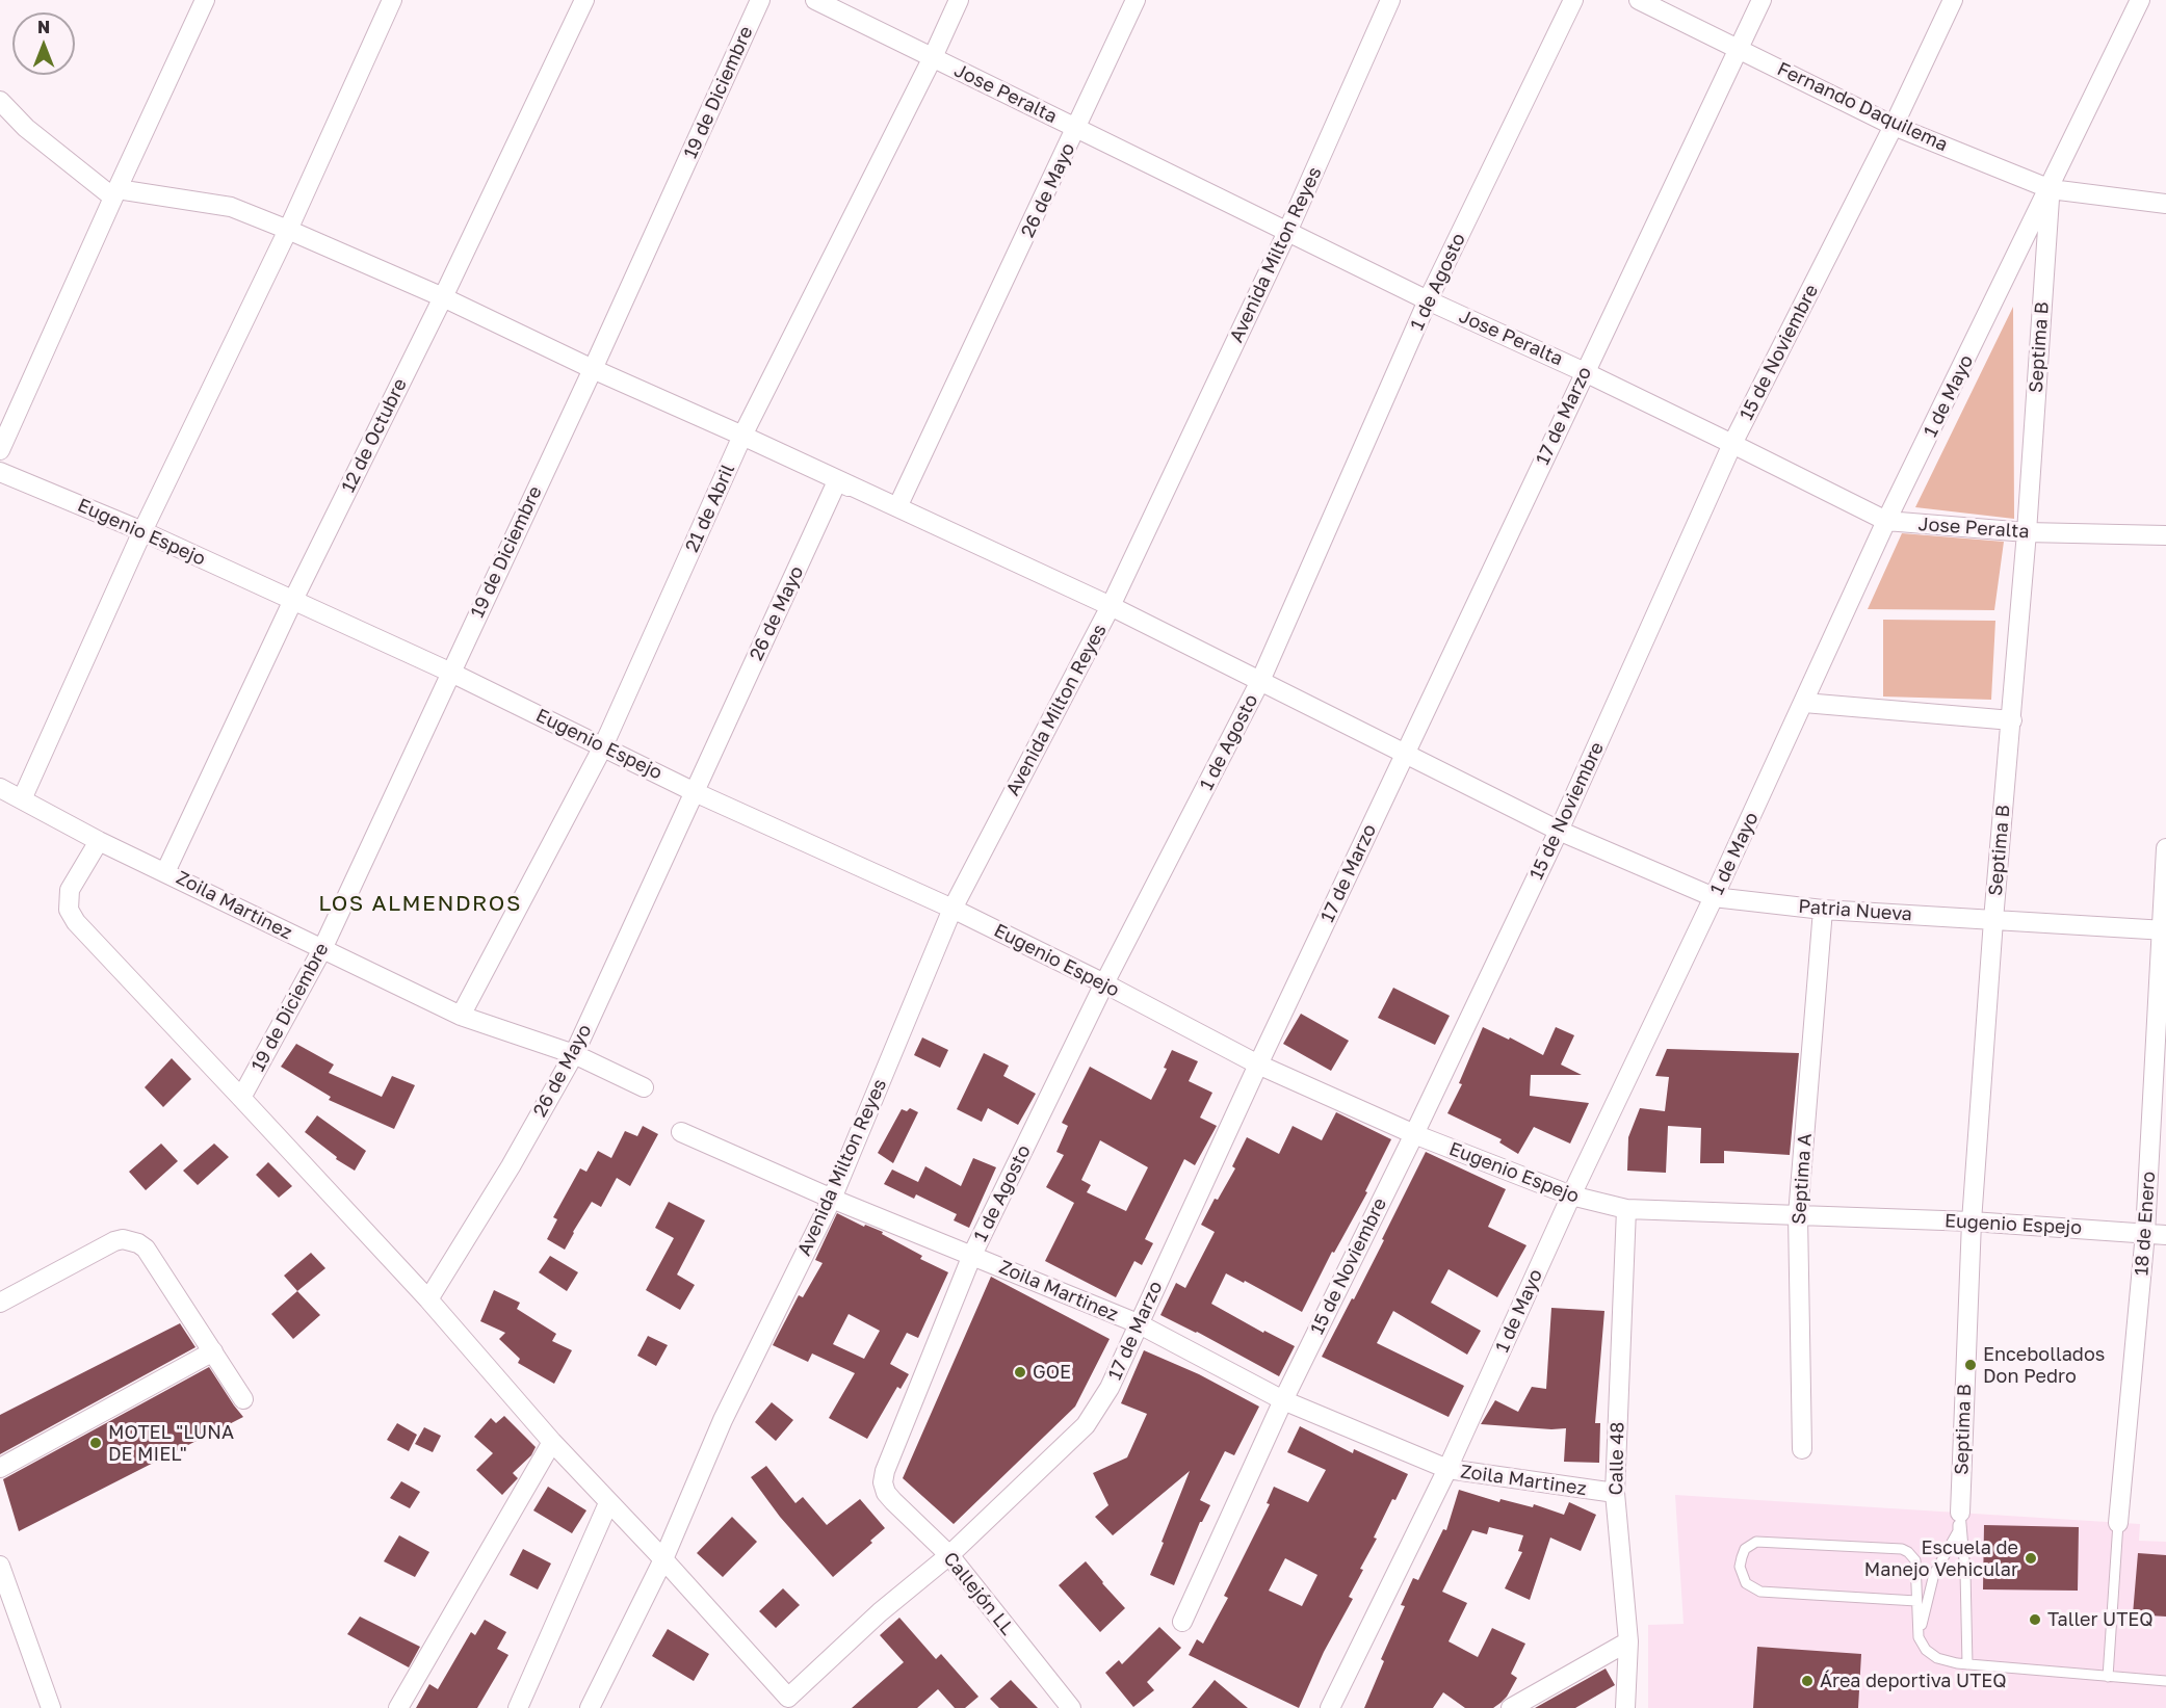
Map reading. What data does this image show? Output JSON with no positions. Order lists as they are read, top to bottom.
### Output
{
  "streets": {
    "street": [
      "19 de Diciembre",
      "Jose Peralta",
      "Fernando Daquilema",
      "26 de Mayo",
      "Avenida Milton Reyes",
      "1 de Agosto",
      "Septima B",
      "15 de Noviembre",
      "1 de Mayo",
      "17 de Marzo",
      "12 de Octubre",
      "21 de Abril",
      "Eugenio Espejo",
      "Zoila Martinez",
      "Patria Nueva",
      "Septima A",
      "18 de Enero",
      "Calle 48",
      "Callejón LL"
    ]
  },
  "crossings": [
    ["19 de Diciembre", "Eugenio Espejo"],
    ["19 de Diciembre", "Zoila Martinez"],
    ["Jose Peralta", "26 de Mayo"],
    ["Jose Peralta", "Avenida Milton Reyes"],
    ["Jose Peralta", "1 de Agosto"],
    ["Jose Peralta", "Septima B"],
    ["Jose Peralta", "15 de Noviembre"],
    ["Jose Peralta", "1 de Mayo"],
    ["Jose Peralta", "17 de Marzo"],
    ["Jose Peralta", "21 de Abril"],
    ["Fernando Daquilema", "Septima B"],
    ["Fernando Daquilema", "15 de Noviembre"],
    ["Fernando Daquilema", "1 de Mayo"],
    ["Fernando Daquilema", "17 de Marzo"],
    ["26 de Mayo", "Eugenio Espejo"],
    ["26 de Mayo", "Zoila Martinez"],
    ["26 de Mayo", "Patria Nueva"],
    ["Avenida Milton Reyes", "Eugenio Espejo"],
    ["Avenida Milton Reyes", "Zoila Martinez"],
    ["Avenida Milton Reyes", "Patria Nueva"],
    ["1 de Agosto", "Eugenio Espejo"],
    ["1 de Agosto", "Zoila Martinez"],
    ["1 de Agosto", "Patria Nueva"],
    ["1 de Agosto", "Callejón LL"],
    ["Septima B", "1 de Mayo"],
    ["Septima B", "Eugenio Espejo"],
    ["Septima B", "Patria Nueva"],
    ["15 de Noviembre", "Eugenio Espejo"],
    ["15 de Noviembre", "Zoila Martinez"],
    ["15 de Noviembre", "Patria Nueva"],
    ["1 de Mayo", "Eugenio Espejo"],
    ["1 de Mayo", "Zoila Martinez"],
    ["1 de Mayo", "Patria Nueva"],
    ["17 de Marzo", "Eugenio Espejo"],
    ["17 de Marzo", "Zoila Martinez"],
    ["17 de Marzo", "Patria Nueva"],
    ["17 de Marzo", "Callejón LL"],
    ["12 de Octubre", "Eugenio Espejo"],
    ["12 de Octubre", "Zoila Martinez"],
    ["21 de Abril", "Eugenio Espejo"],
    ["21 de Abril", "Zoila Martinez"],
    ["Eugenio Espejo", "Septima A"],
    ["Eugenio Espejo", "18 de Enero"],
    ["Eugenio Espejo", "Calle 48"],
    ["Zoila Martinez", "Calle 48"],
    ["Patria Nueva", "Septima A"],
    ["Patria Nueva", "18 de Enero"]
  ],
  "districts": ["LOS ALMENDROS"],
  "places": [
    "Encebollados Don Pedro",
    "GOE",
    "MOTEL \"LUNA DE MIEL\"",
    "Escuela de Manejo Vehicular",
    "Taller UTEQ",
    "Área deportiva UTEQ"
  ],
  "north": "top"
}
